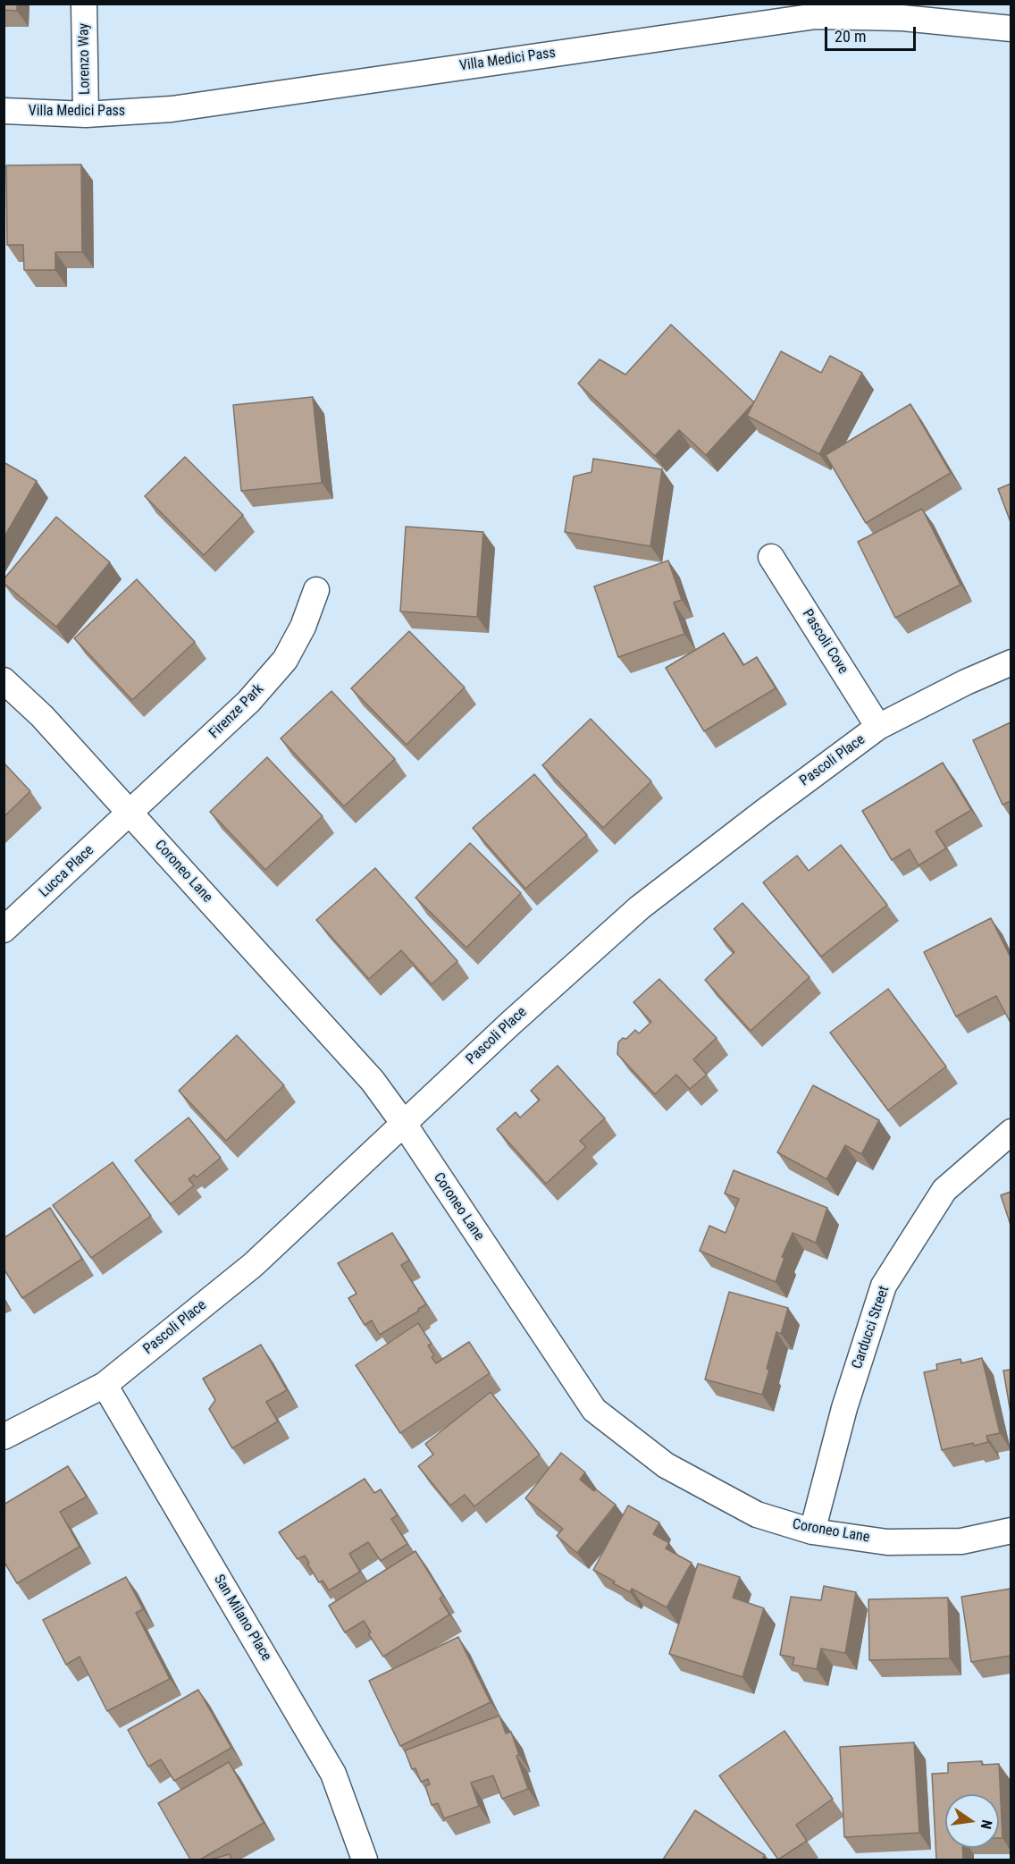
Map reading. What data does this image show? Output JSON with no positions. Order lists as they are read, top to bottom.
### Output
{
  "streets": {
    "street": [
      "Lorenzo Way",
      "Villa Medici Pass",
      "Pascoli Cove",
      "Firenze Park",
      "Pascoli Place",
      "Lucca Place",
      "Coroneo Lane",
      "Carducci Street",
      "San Milano Place"
    ]
  },
  "crossings": [
    ["Lorenzo Way", "Villa Medici Pass"],
    ["Pascoli Cove", "Pascoli Place"],
    ["Firenze Park", "Lucca Place"],
    ["Firenze Park", "Coroneo Lane"],
    ["Pascoli Place", "Coroneo Lane"],
    ["Pascoli Place", "San Milano Place"],
    ["Lucca Place", "Coroneo Lane"],
    ["Coroneo Lane", "Carducci Street"]
  ],
  "scale_bar": "20 m",
  "north": "right"
}
